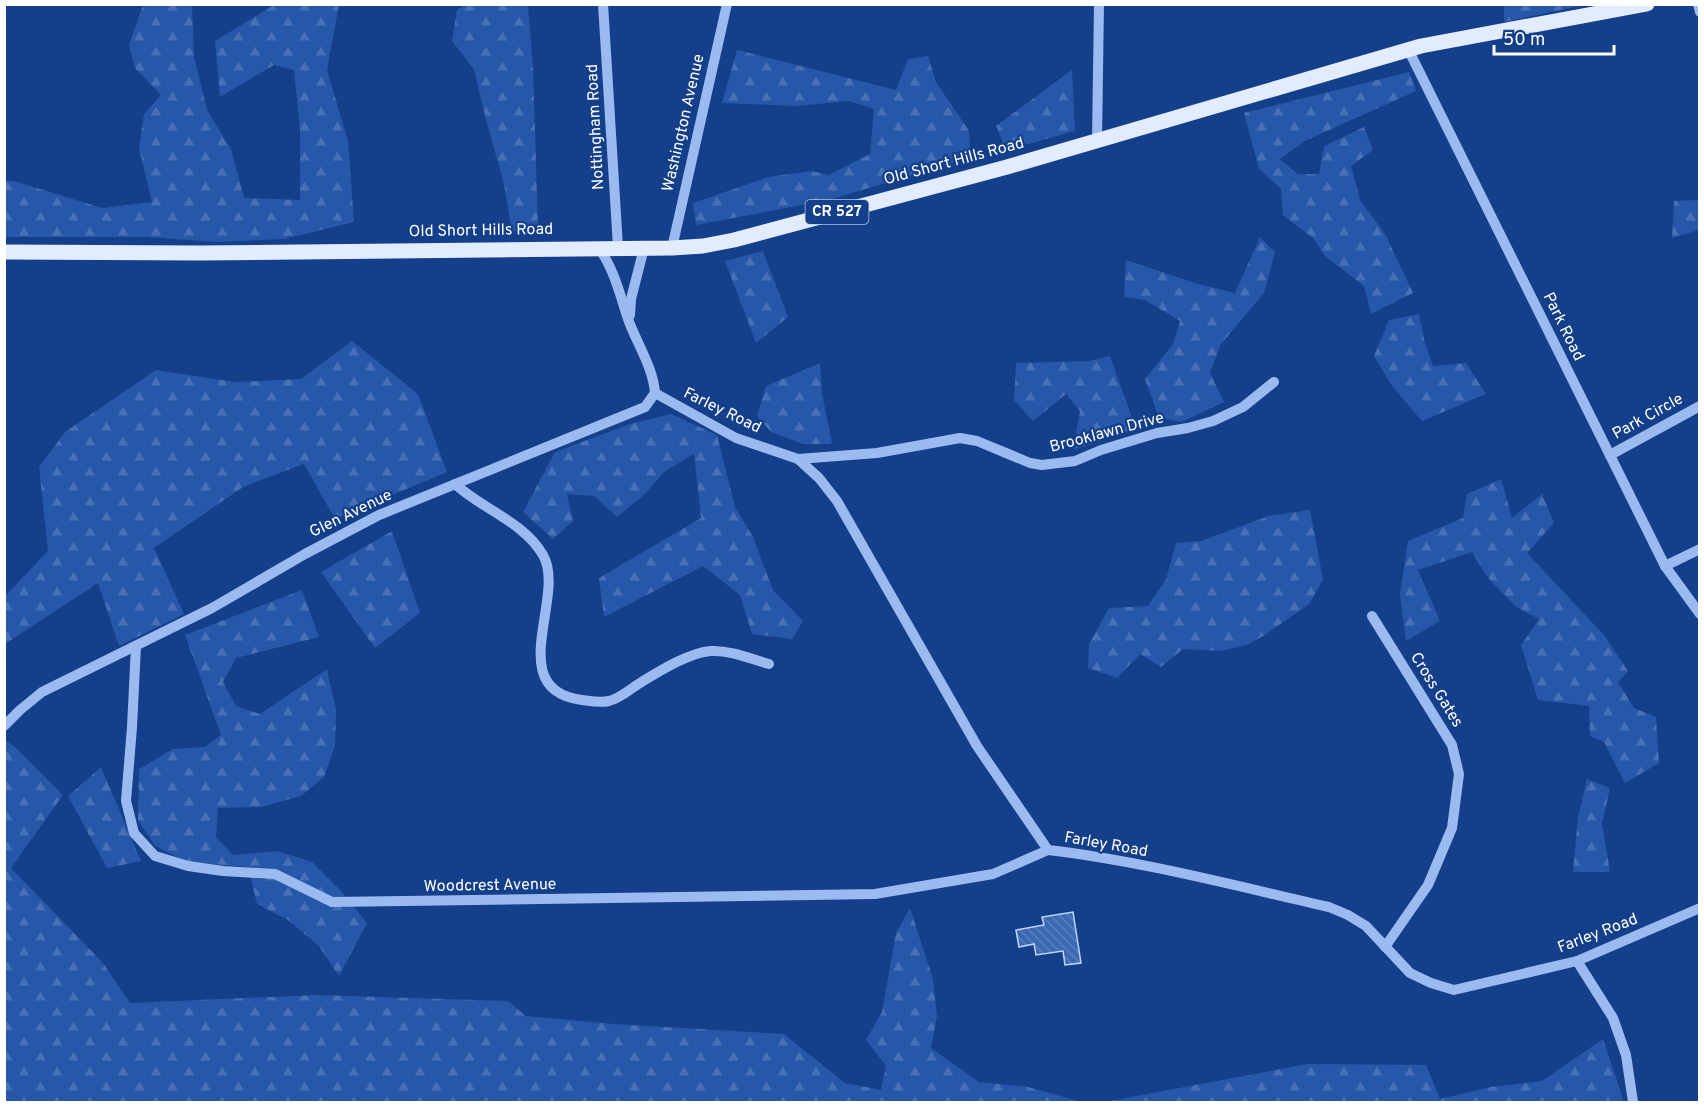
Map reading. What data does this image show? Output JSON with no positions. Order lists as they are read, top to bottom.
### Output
{
  "streets": {
    "main road": ["Old Short Hills Road", "CR 527"],
    "street": [
      "Washington Avenue",
      "Nottingham Road",
      "Park Road",
      "Farley Road",
      "Park Circle",
      "Brooklawn Drive",
      "Glen Avenue",
      "Cross Gates",
      "Woodcrest Avenue"
    ]
  },
  "crossings": [
    ["Washington Avenue", "Old Short Hills Road"],
    ["Nottingham Road", "Old Short Hills Road"],
    ["Old Short Hills Road", "Park Road"],
    ["Park Road", "Park Circle"],
    ["Farley Road", "Brooklawn Drive"],
    ["Farley Road", "Glen Avenue"],
    ["Farley Road", "Cross Gates"],
    ["Farley Road", "Woodcrest Avenue"],
    ["Glen Avenue", "Woodcrest Avenue"]
  ],
  "scale_bar": "50 m"
}
